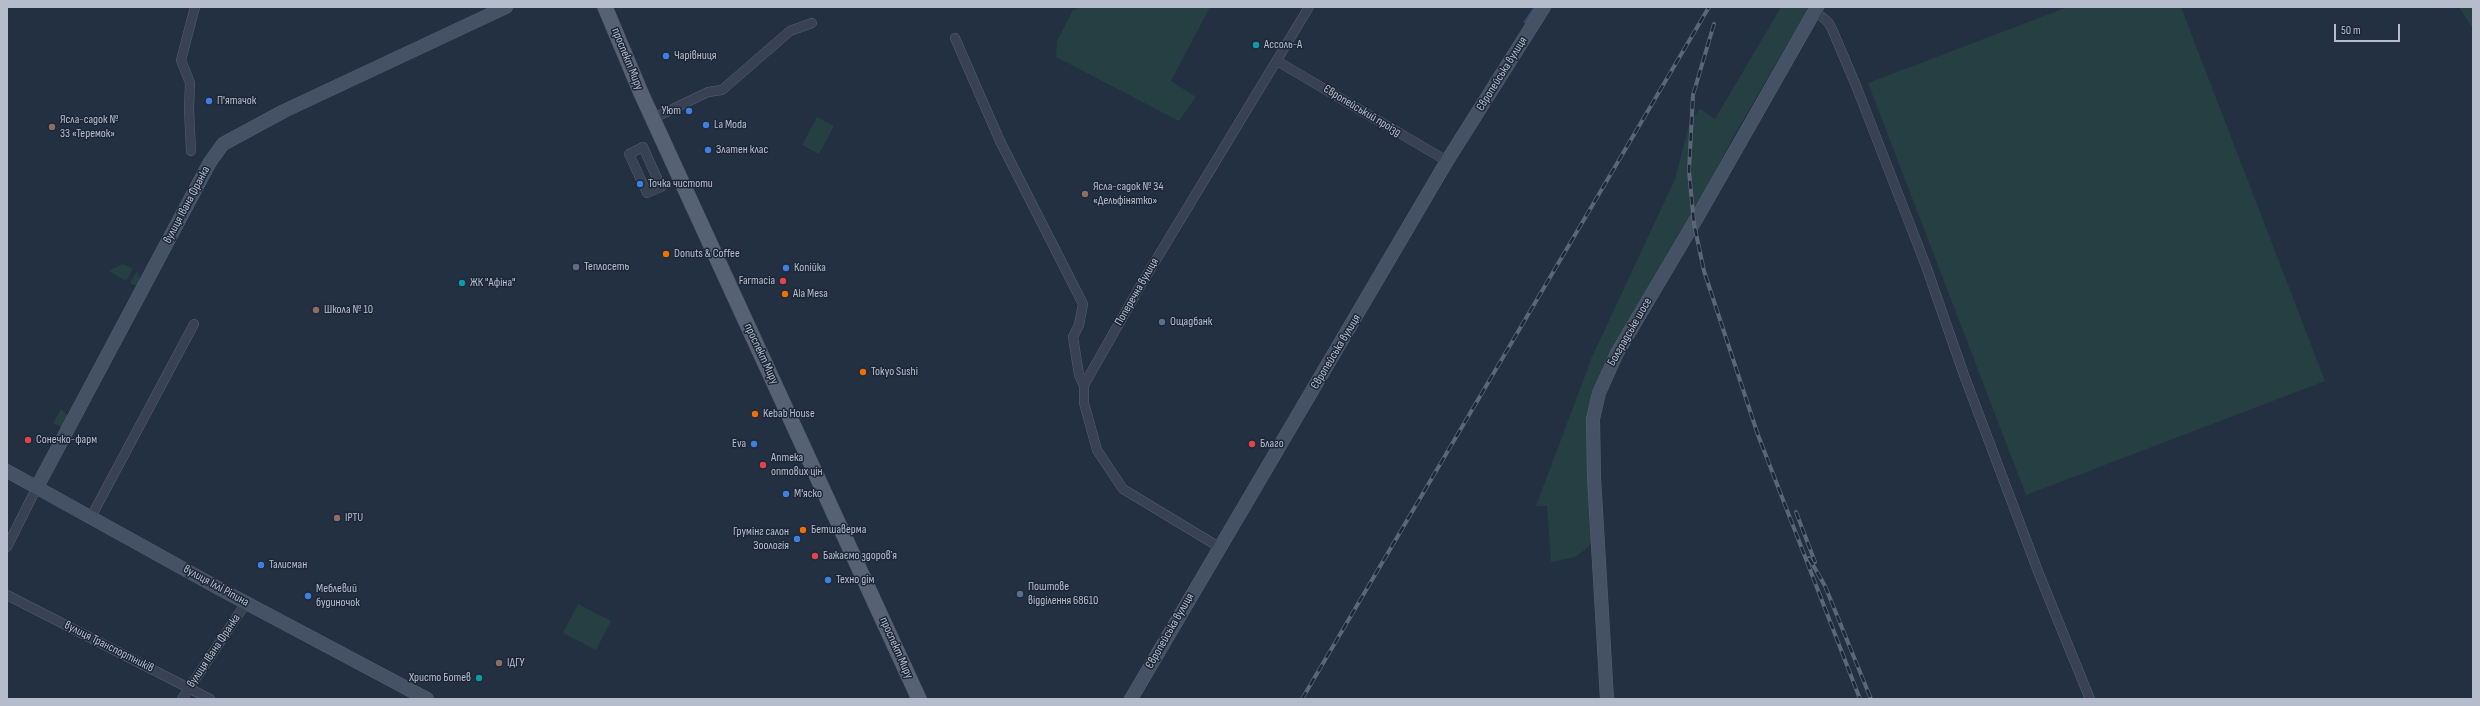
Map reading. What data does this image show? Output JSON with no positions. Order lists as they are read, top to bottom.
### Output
{
  "streets": {
    "main road": [
      "проспект Миру",
      "Європейська вулиця",
      "вулиця Івана Франка",
      "Болградське шосе",
      "вулиця Іллі Ріпина"
    ],
    "street": ["Європейський проїзд", "Поперечна вулиця", "вулиця Транспортників"]
  },
  "crossings": [
    ["Європейська вулиця", "Європейський проїзд"],
    ["Європейський проїзд", "Поперечна вулиця"],
    ["вулиця Івана Франка", "вулиця Іллі Ріпина"],
    ["вулиця Івана Франка", "вулиця Транспортників"]
  ],
  "places": [
    "Ассоль-А",
    "Чарівниця",
    "П'ятачок",
    "Уют",
    "La Moda",
    "Ясла-садок № 33 «Теремок»",
    "Златен клас",
    "Точка чистоти",
    "Ясла-садок № 34 «Дельфінятко»",
    "Donuts & Coffee",
    "Теплосеть",
    "Копійка",
    "Farmacia",
    "ЖК \"Афіна\"",
    "Ala Mesa",
    "Школа № 10",
    "Ощадбанк",
    "Tokyo Sushi",
    "Kebab House",
    "Сонечко-фарм",
    "Eva",
    "Благо",
    "Аптека оптових цін",
    "М'яско",
    "IPTU",
    "Бетшаверма",
    "Грумінг салон Зоологія",
    "Бажаємо здоровʼя",
    "Талисман",
    "Техно дім",
    "Поштове відділення 68610",
    "Меблевий будиночок",
    "ІДГУ",
    "Христо Ботев"
  ],
  "scale_bar": "50 m"
}
